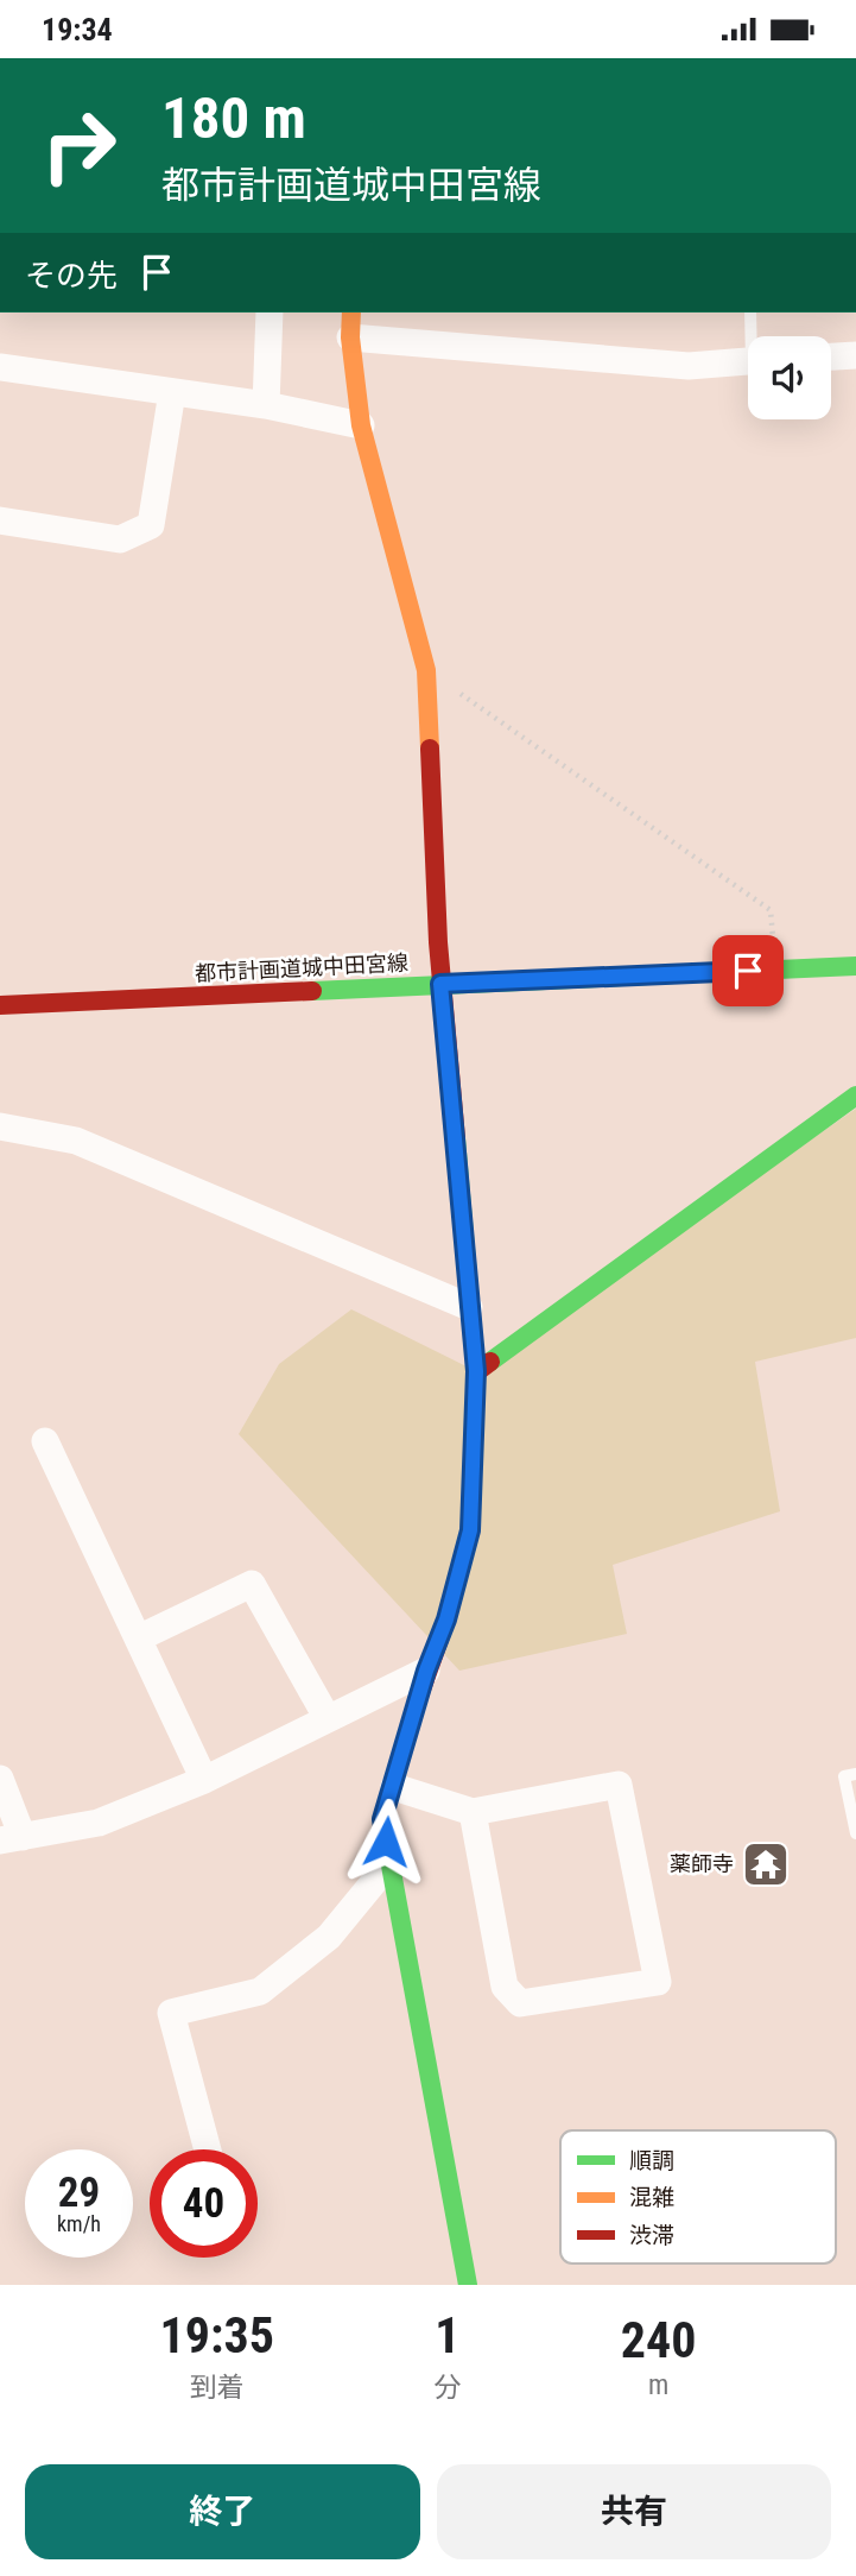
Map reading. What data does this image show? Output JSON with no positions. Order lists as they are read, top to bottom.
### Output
{
  "streets": {
    "street": ["都市計画道城中田宮線"]
  },
  "places": {
    "temple": ["薬師寺"]
  },
  "legend": ["順調", "混雑", "渋滞"],
  "page": {
    "status": "19:34",
    "turn": ["180 m", "都市計画道城中田宮線"],
    "then": "その先",
    "speed": "29 km/h",
    "limit": "40",
    "eta": [
      "19:35",
      "到着",
      "1",
      "分",
      "240",
      "m"
    ],
    "buttons": ["終了", "共有"]
  }
}
